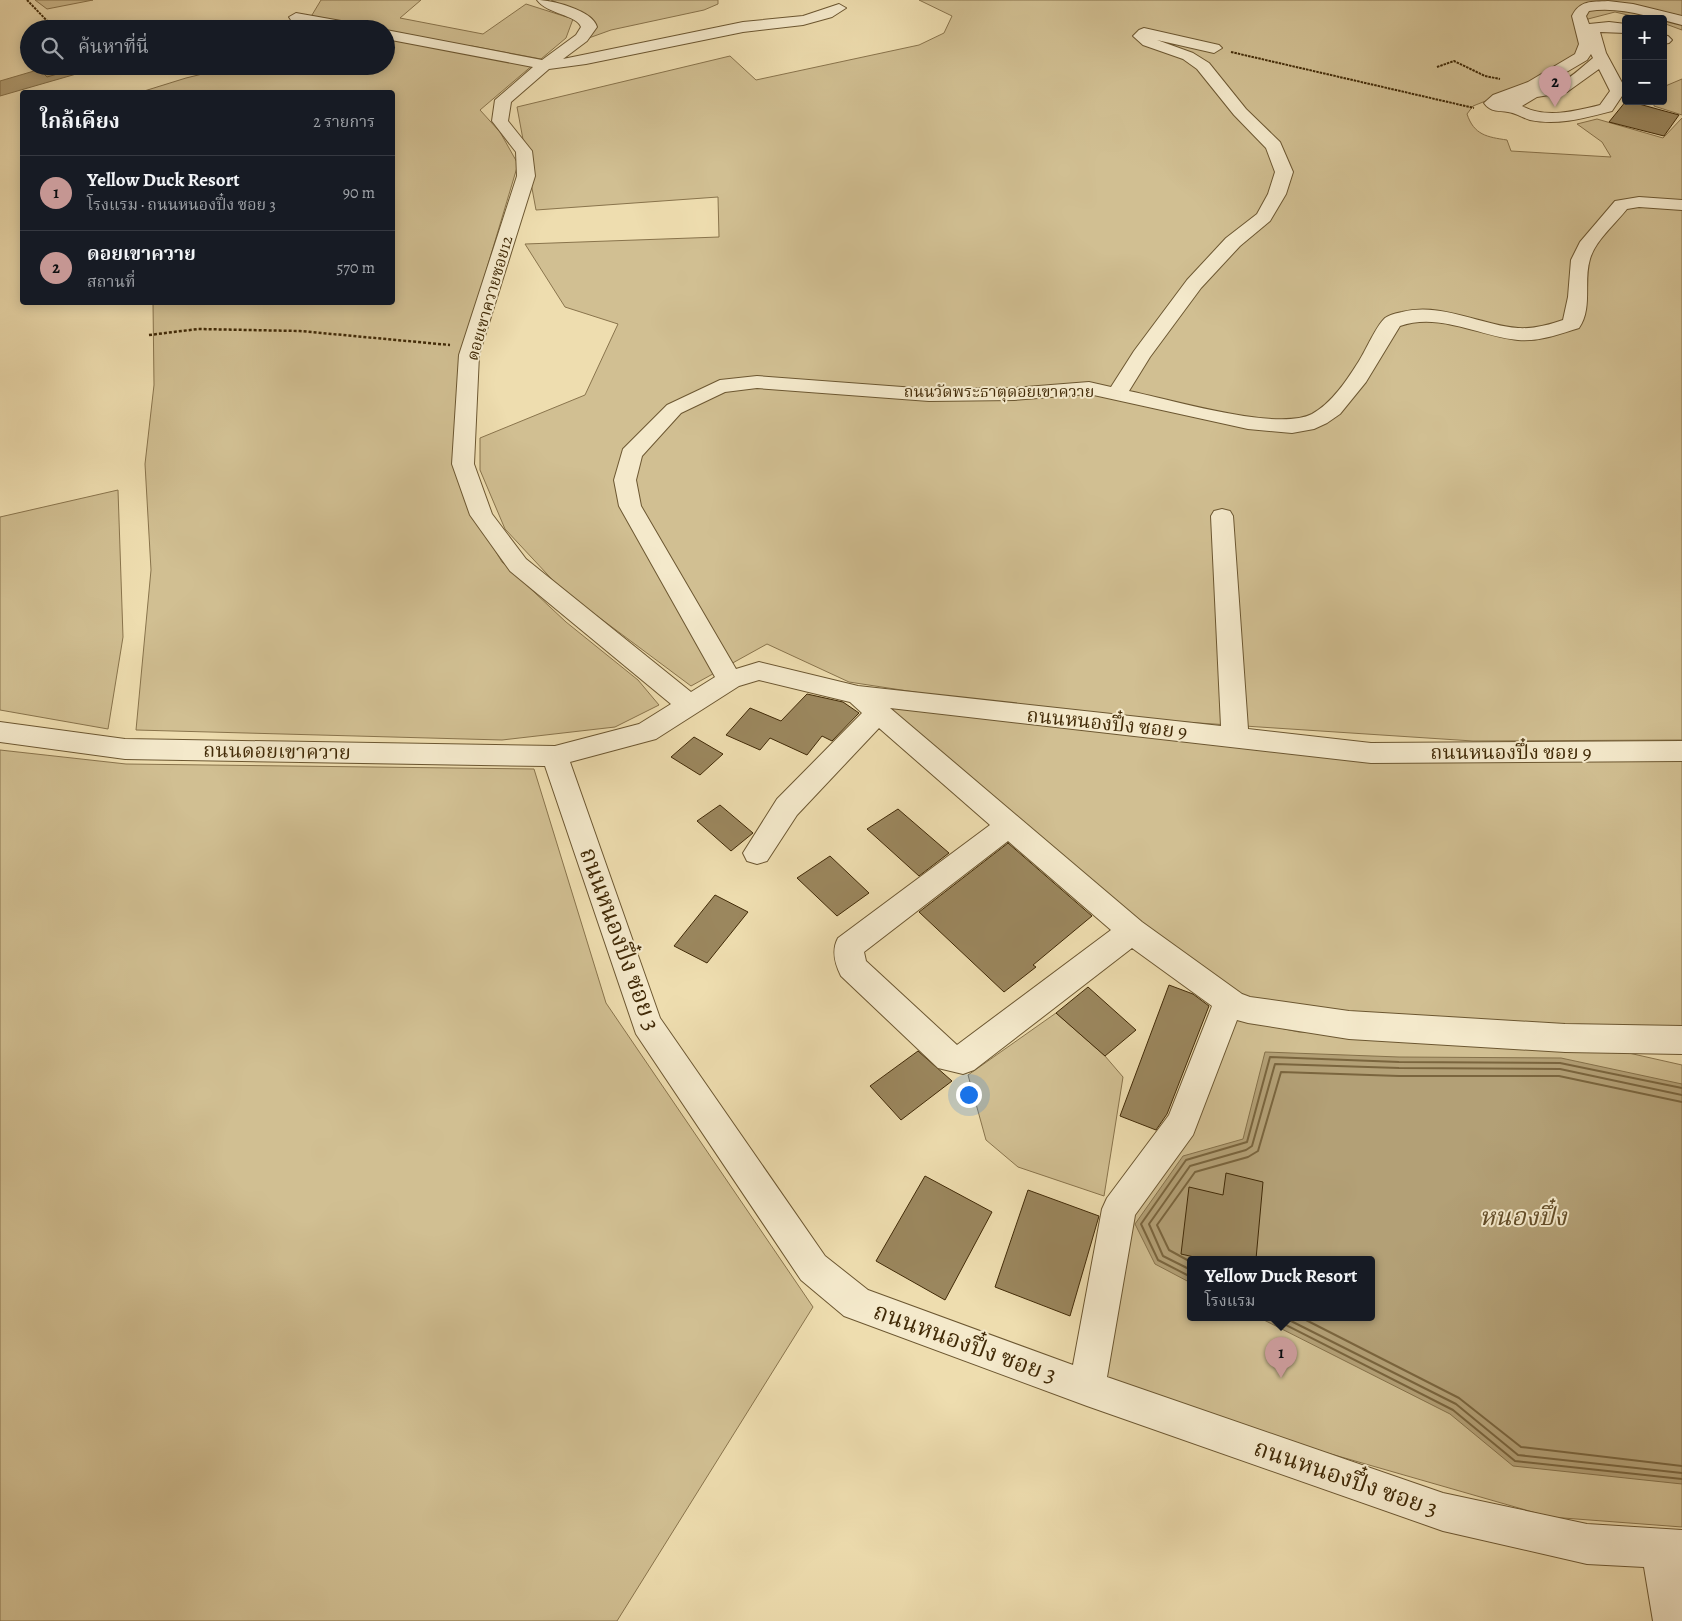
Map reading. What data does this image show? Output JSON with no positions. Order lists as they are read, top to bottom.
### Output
{
  "streets": {
    "street": [
      "ดอยเขาควายซอย12",
      "ถนนวัดพระธาตุดอยเขาควาย",
      "ถนนหนองปึ๋ง ซอย 9",
      "ถนนดอยเขาควาย",
      "ถนนหนองปึ๋ง ซอย 3"
    ]
  },
  "crossings": [
    ["ดอยเขาควายซอย12", "ถนนหนองปึ๋ง ซอย 9"],
    ["ถนนวัดพระธาตุดอยเขาควาย", "ถนนหนองปึ๋ง ซอย 9"],
    ["ถนนหนองปึ๋ง ซอย 9", "ถนนดอยเขาควาย"],
    ["ถนนหนองปึ๋ง ซอย 9", "ถนนหนองปึ๋ง ซอย 3"],
    ["ถนนดอยเขาควาย", "ถนนหนองปึ๋ง ซอย 3"]
  ],
  "water": ["หนองปึ๋ง"],
  "page": {
    "map_buttons": ["+", "−"],
    "search": "ค้นหาที่นี่",
    "pins": ["2", "1"],
    "heading": ["ใกล้เคียง", "2 รายการ"],
    "list": [
      {
        "mark": "1",
        "name": "Yellow Duck Resort",
        "note": "โรงแรม · ถนนหนองปึ๋ง ซอย 3",
        "value": "90 m"
      },
      {
        "mark": "2",
        "name": "ดอยเขาควาย",
        "note": "สถานที่",
        "value": "570 m"
      }
    ],
    "popup": ["Yellow Duck Resort", "โรงแรม"]
  }
}
